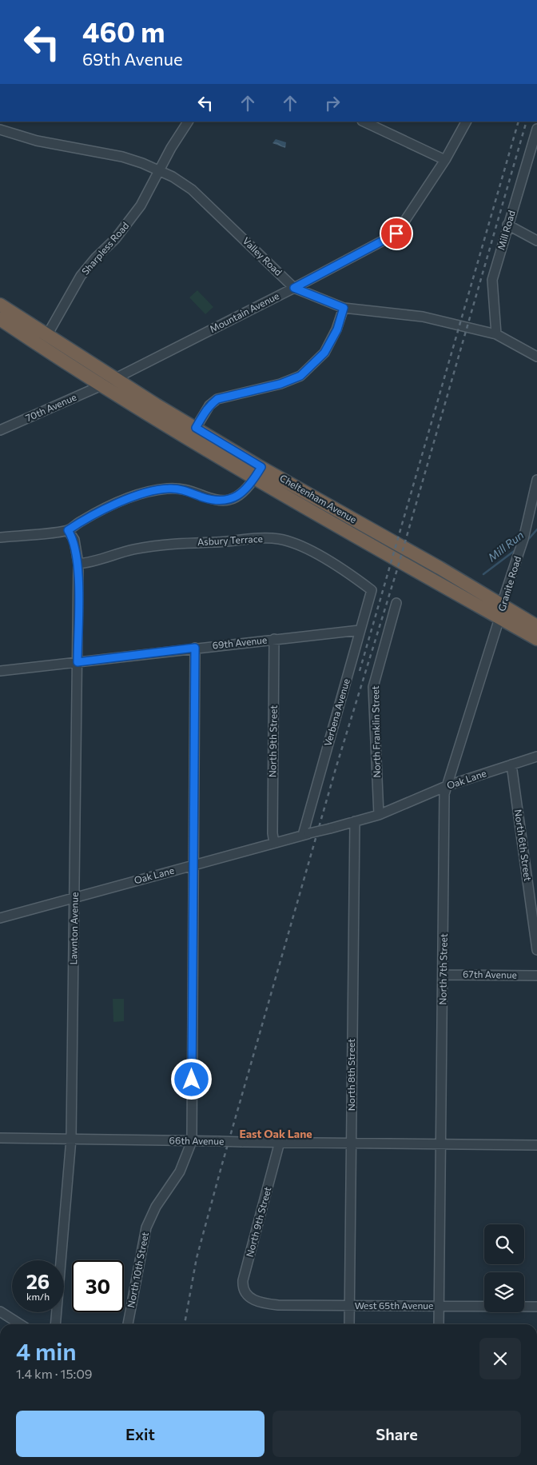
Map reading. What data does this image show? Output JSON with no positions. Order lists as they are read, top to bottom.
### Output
{
  "streets": {
    "highway": ["Cheltenham Avenue"],
    "street": [
      "Mill Road",
      "Sharpless Road",
      "Valley Road",
      "Mountain Avenue",
      "70th Avenue",
      "Asbury Terrace",
      "Granite Road",
      "69th Avenue",
      "Verbena Avenue",
      "North Franklin Street",
      "North 9th Street",
      "Oak Lane",
      "North 6th Street",
      "Lawnton Avenue",
      "North 7th Street",
      "67th Avenue",
      "North 8th Street",
      "66th Avenue",
      "North 10th Street",
      "West 65th Avenue"
    ]
  },
  "crossings": [
    ["Mill Road", "Valley Road"],
    ["Sharpless Road", "Valley Road"],
    ["Sharpless Road", "Cheltenham Avenue"],
    ["Valley Road", "Mountain Avenue"],
    ["Mountain Avenue", "70th Avenue"],
    ["Mountain Avenue", "Cheltenham Avenue"],
    ["70th Avenue", "Cheltenham Avenue"],
    ["Cheltenham Avenue", "Granite Road"],
    ["Cheltenham Avenue", "North 7th Street"],
    ["Asbury Terrace", "Verbena Avenue"],
    ["Asbury Terrace", "Lawnton Avenue"],
    ["Granite Road", "North 7th Street"],
    ["69th Avenue", "Verbena Avenue"],
    ["69th Avenue", "North 9th Street"],
    ["69th Avenue", "Lawnton Avenue"],
    ["69th Avenue", "North 10th Street"],
    ["Verbena Avenue", "Oak Lane"],
    ["North Franklin Street", "Oak Lane"],
    ["North 9th Street", "Oak Lane"],
    ["North 9th Street", "66th Avenue"],
    ["North 9th Street", "West 65th Avenue"],
    ["Oak Lane", "North 6th Street"],
    ["Oak Lane", "Lawnton Avenue"],
    ["Oak Lane", "North 7th Street"],
    ["Oak Lane", "North 8th Street"],
    ["Oak Lane", "North 10th Street"],
    ["Lawnton Avenue", "66th Avenue"],
    ["North 7th Street", "67th Avenue"],
    ["North 7th Street", "66th Avenue"],
    ["North 7th Street", "West 65th Avenue"],
    ["North 8th Street", "66th Avenue"],
    ["North 8th Street", "West 65th Avenue"],
    ["66th Avenue", "North 10th Street"]
  ],
  "districts": ["East Oak Lane"],
  "water": ["Mill Run"],
  "page": {
    "turn": ["460 m", "69th Avenue"],
    "speed": "26 km/h",
    "limit": "30",
    "heading": ["4 min", "1.4 km · 15:09"],
    "buttons": ["Exit", "Share"]
  }
}
